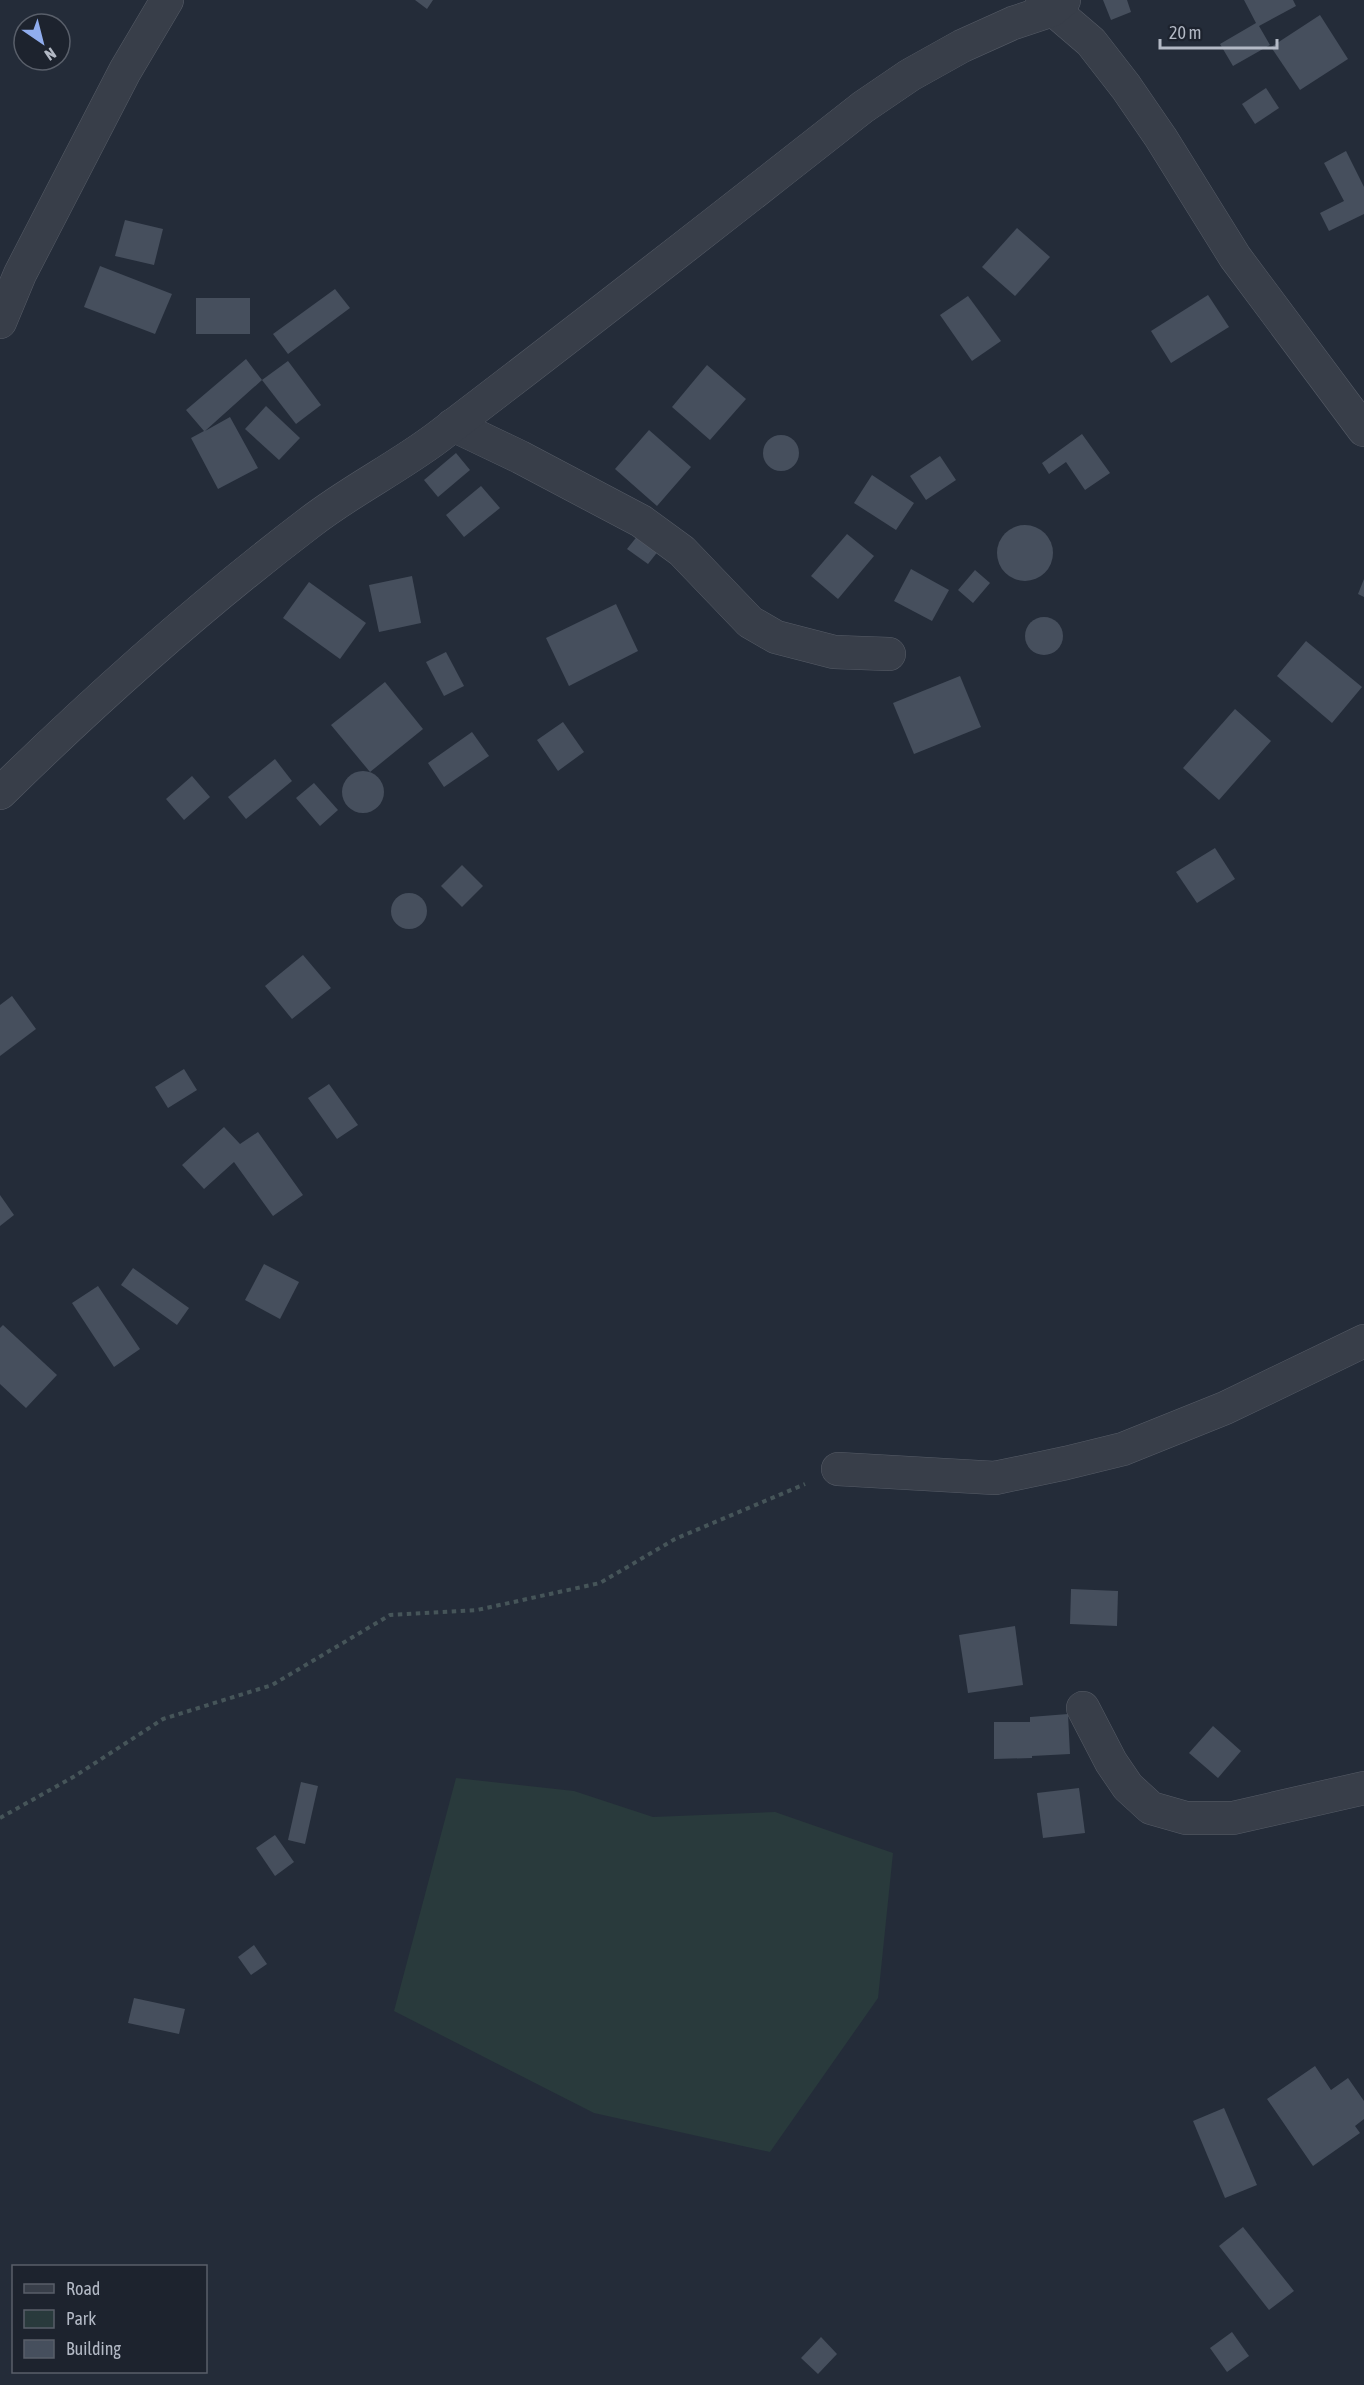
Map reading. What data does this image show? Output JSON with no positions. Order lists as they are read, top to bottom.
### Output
{
  "legend": ["Road", "Park", "Building"],
  "scale_bar": "20 m",
  "north": "bottom right"
}
